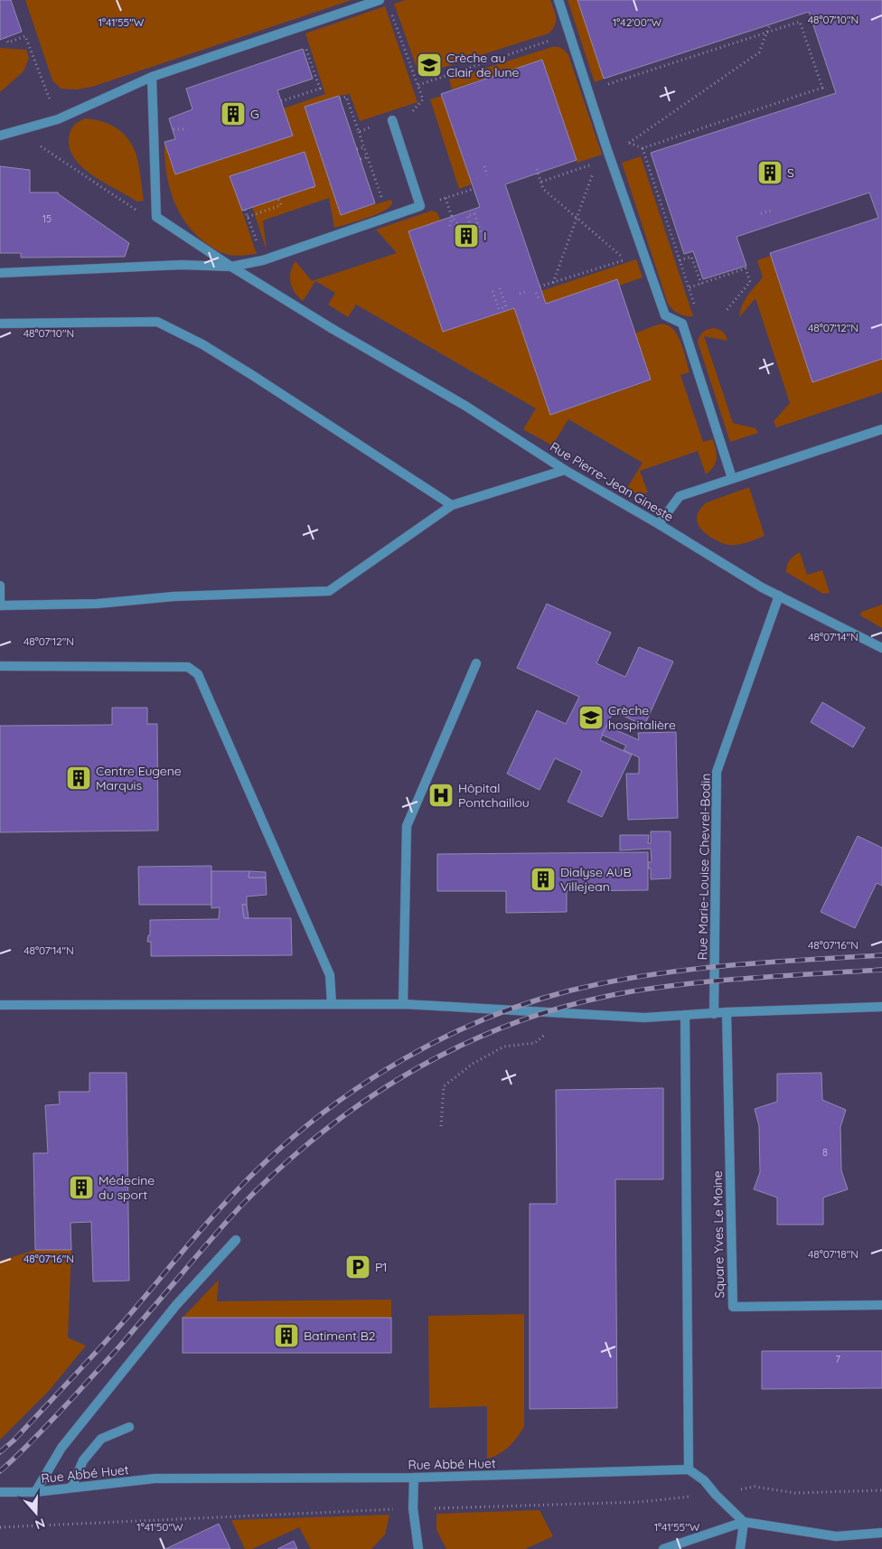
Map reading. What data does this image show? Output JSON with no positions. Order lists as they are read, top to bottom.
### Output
{
  "streets": {
    "street": [
      "Rue Pierre-Jean Gineste",
      "Rue Marie-Louise Chevrel-Bodin",
      "Square Yves Le Moine",
      "Rue Abbé Huet"
    ]
  },
  "crossings": [
    ["Rue Pierre-Jean Gineste", "Rue Marie-Louise Chevrel-Bodin"]
  ],
  "places": {
    "school or university": ["Crèche au Clair de lune", "Crèche hospitalière"],
    "building": [
      "G",
      "S",
      "I",
      "Centre Eugene Marquis",
      "Dialyse AUB Villejean",
      "Médecine du sport",
      "Batiment B2"
    ],
    "hospital": ["Hôpital Pontchaillou"],
    "parking": ["P1"]
  },
  "house_numbers": ["15", "8", "7"],
  "north": "bottom",
  "coordinates": [
    "48°07'10\"N",
    "1°41'55\"W",
    "1°42'00\"W",
    "48°07'12\"N",
    "48°07'14\"N",
    "48°07'16\"N",
    "48°07'18\"N",
    "1°41'50\"W"
  ]
}
